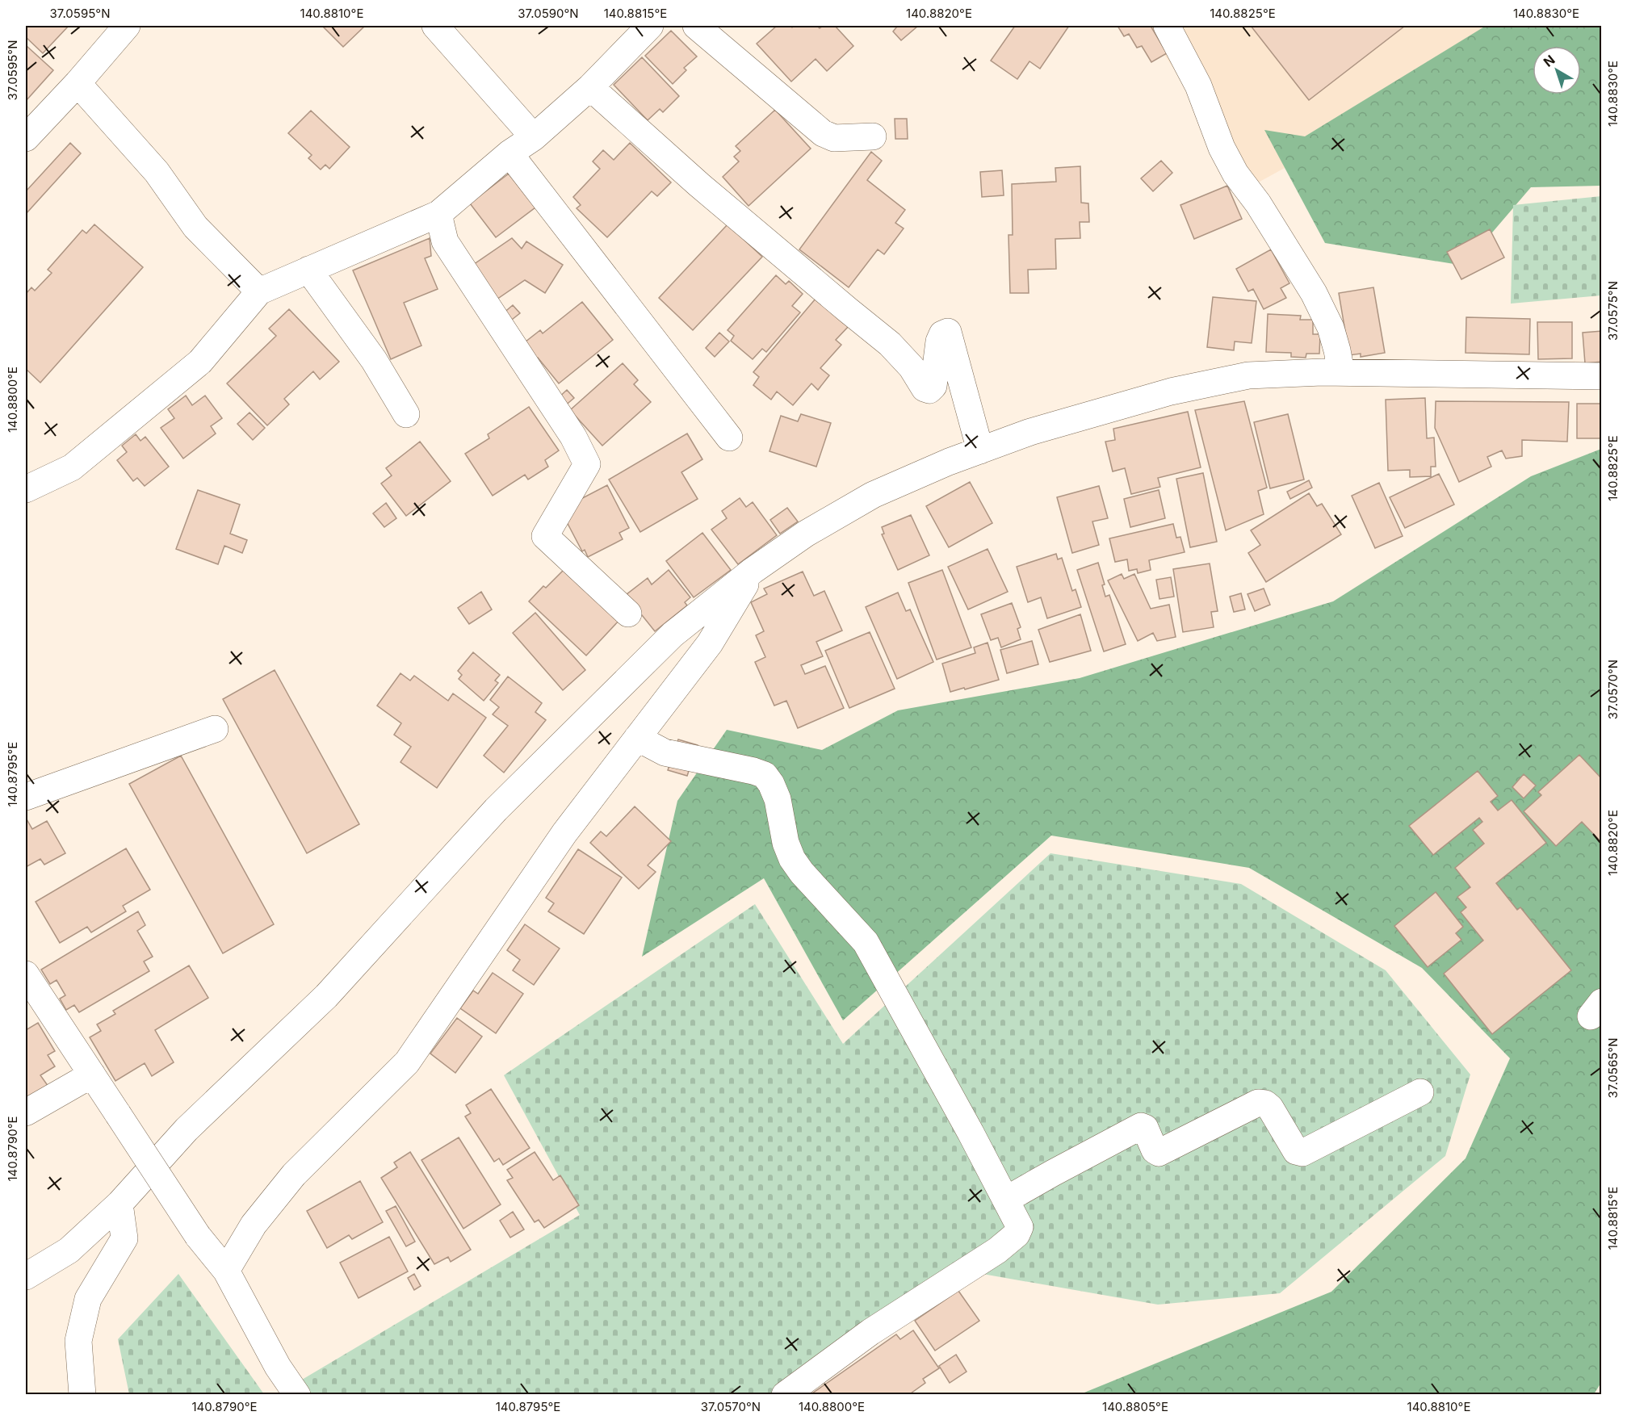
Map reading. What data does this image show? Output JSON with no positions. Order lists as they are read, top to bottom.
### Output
{
  "north": "top left",
  "coordinates": [
    "37.0595°N",
    "140.8810°E",
    "37.0590°N",
    "140.8815°E",
    "140.8820°E",
    "140.8825°E",
    "140.8830°E",
    "37.0575°N",
    "140.8800°E",
    "37.0570°N",
    "140.8795°E",
    "37.0565°N",
    "140.8790°E",
    "140.8805°E"
  ]
}
